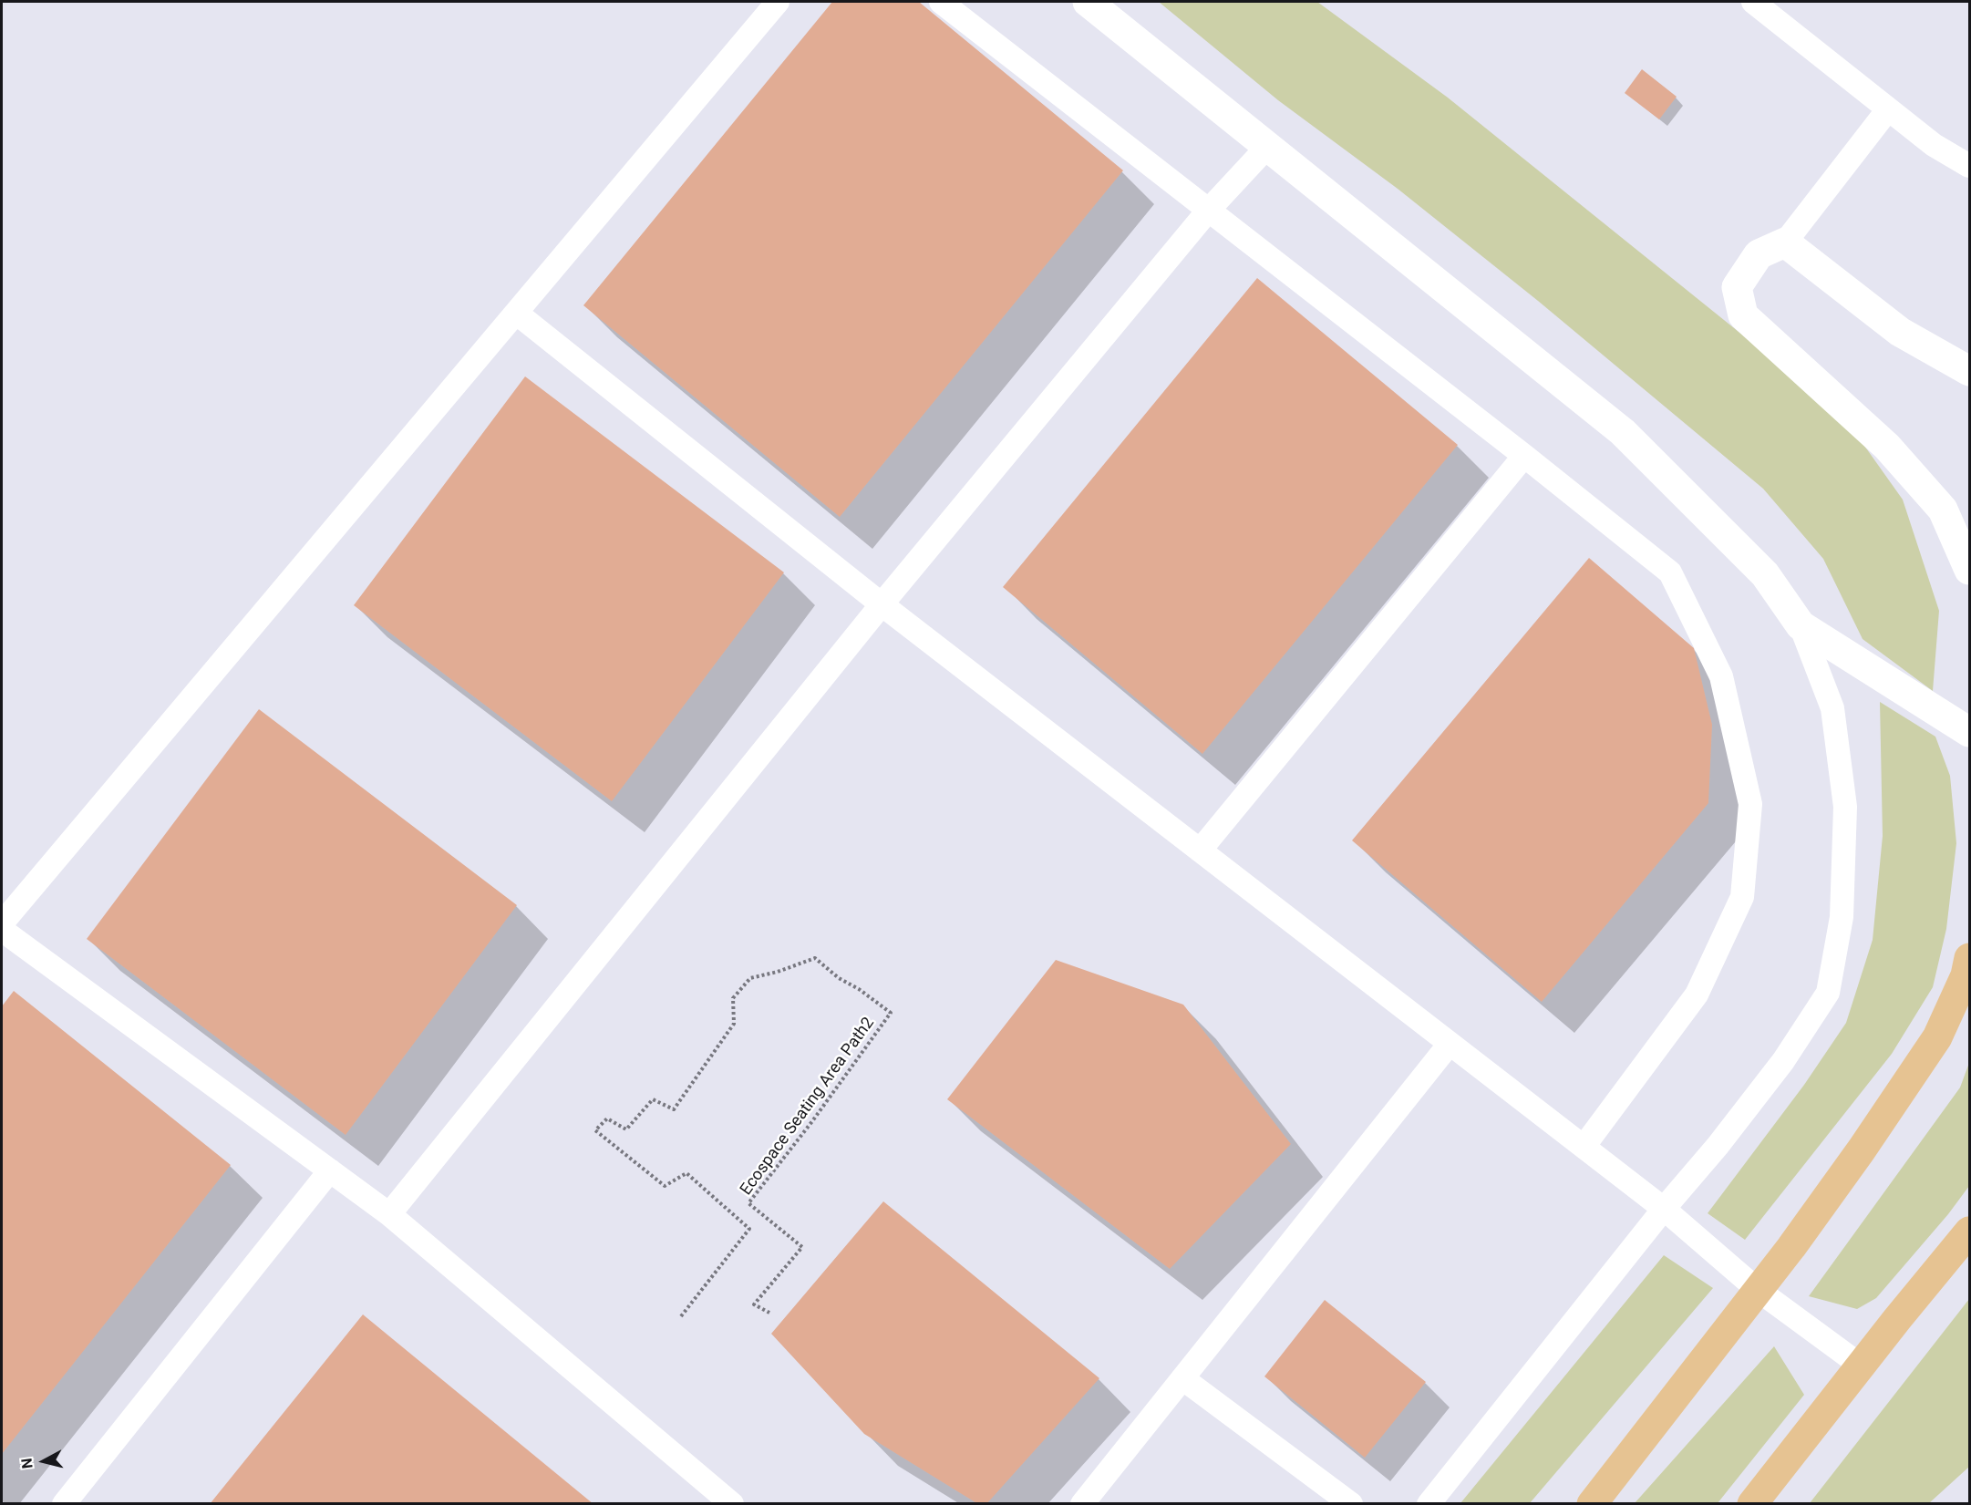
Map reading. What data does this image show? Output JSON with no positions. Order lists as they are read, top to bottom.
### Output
{
  "streets": {
    "path": ["Ecospace Seating Area Path2"]
  },
  "north": "left"
}
